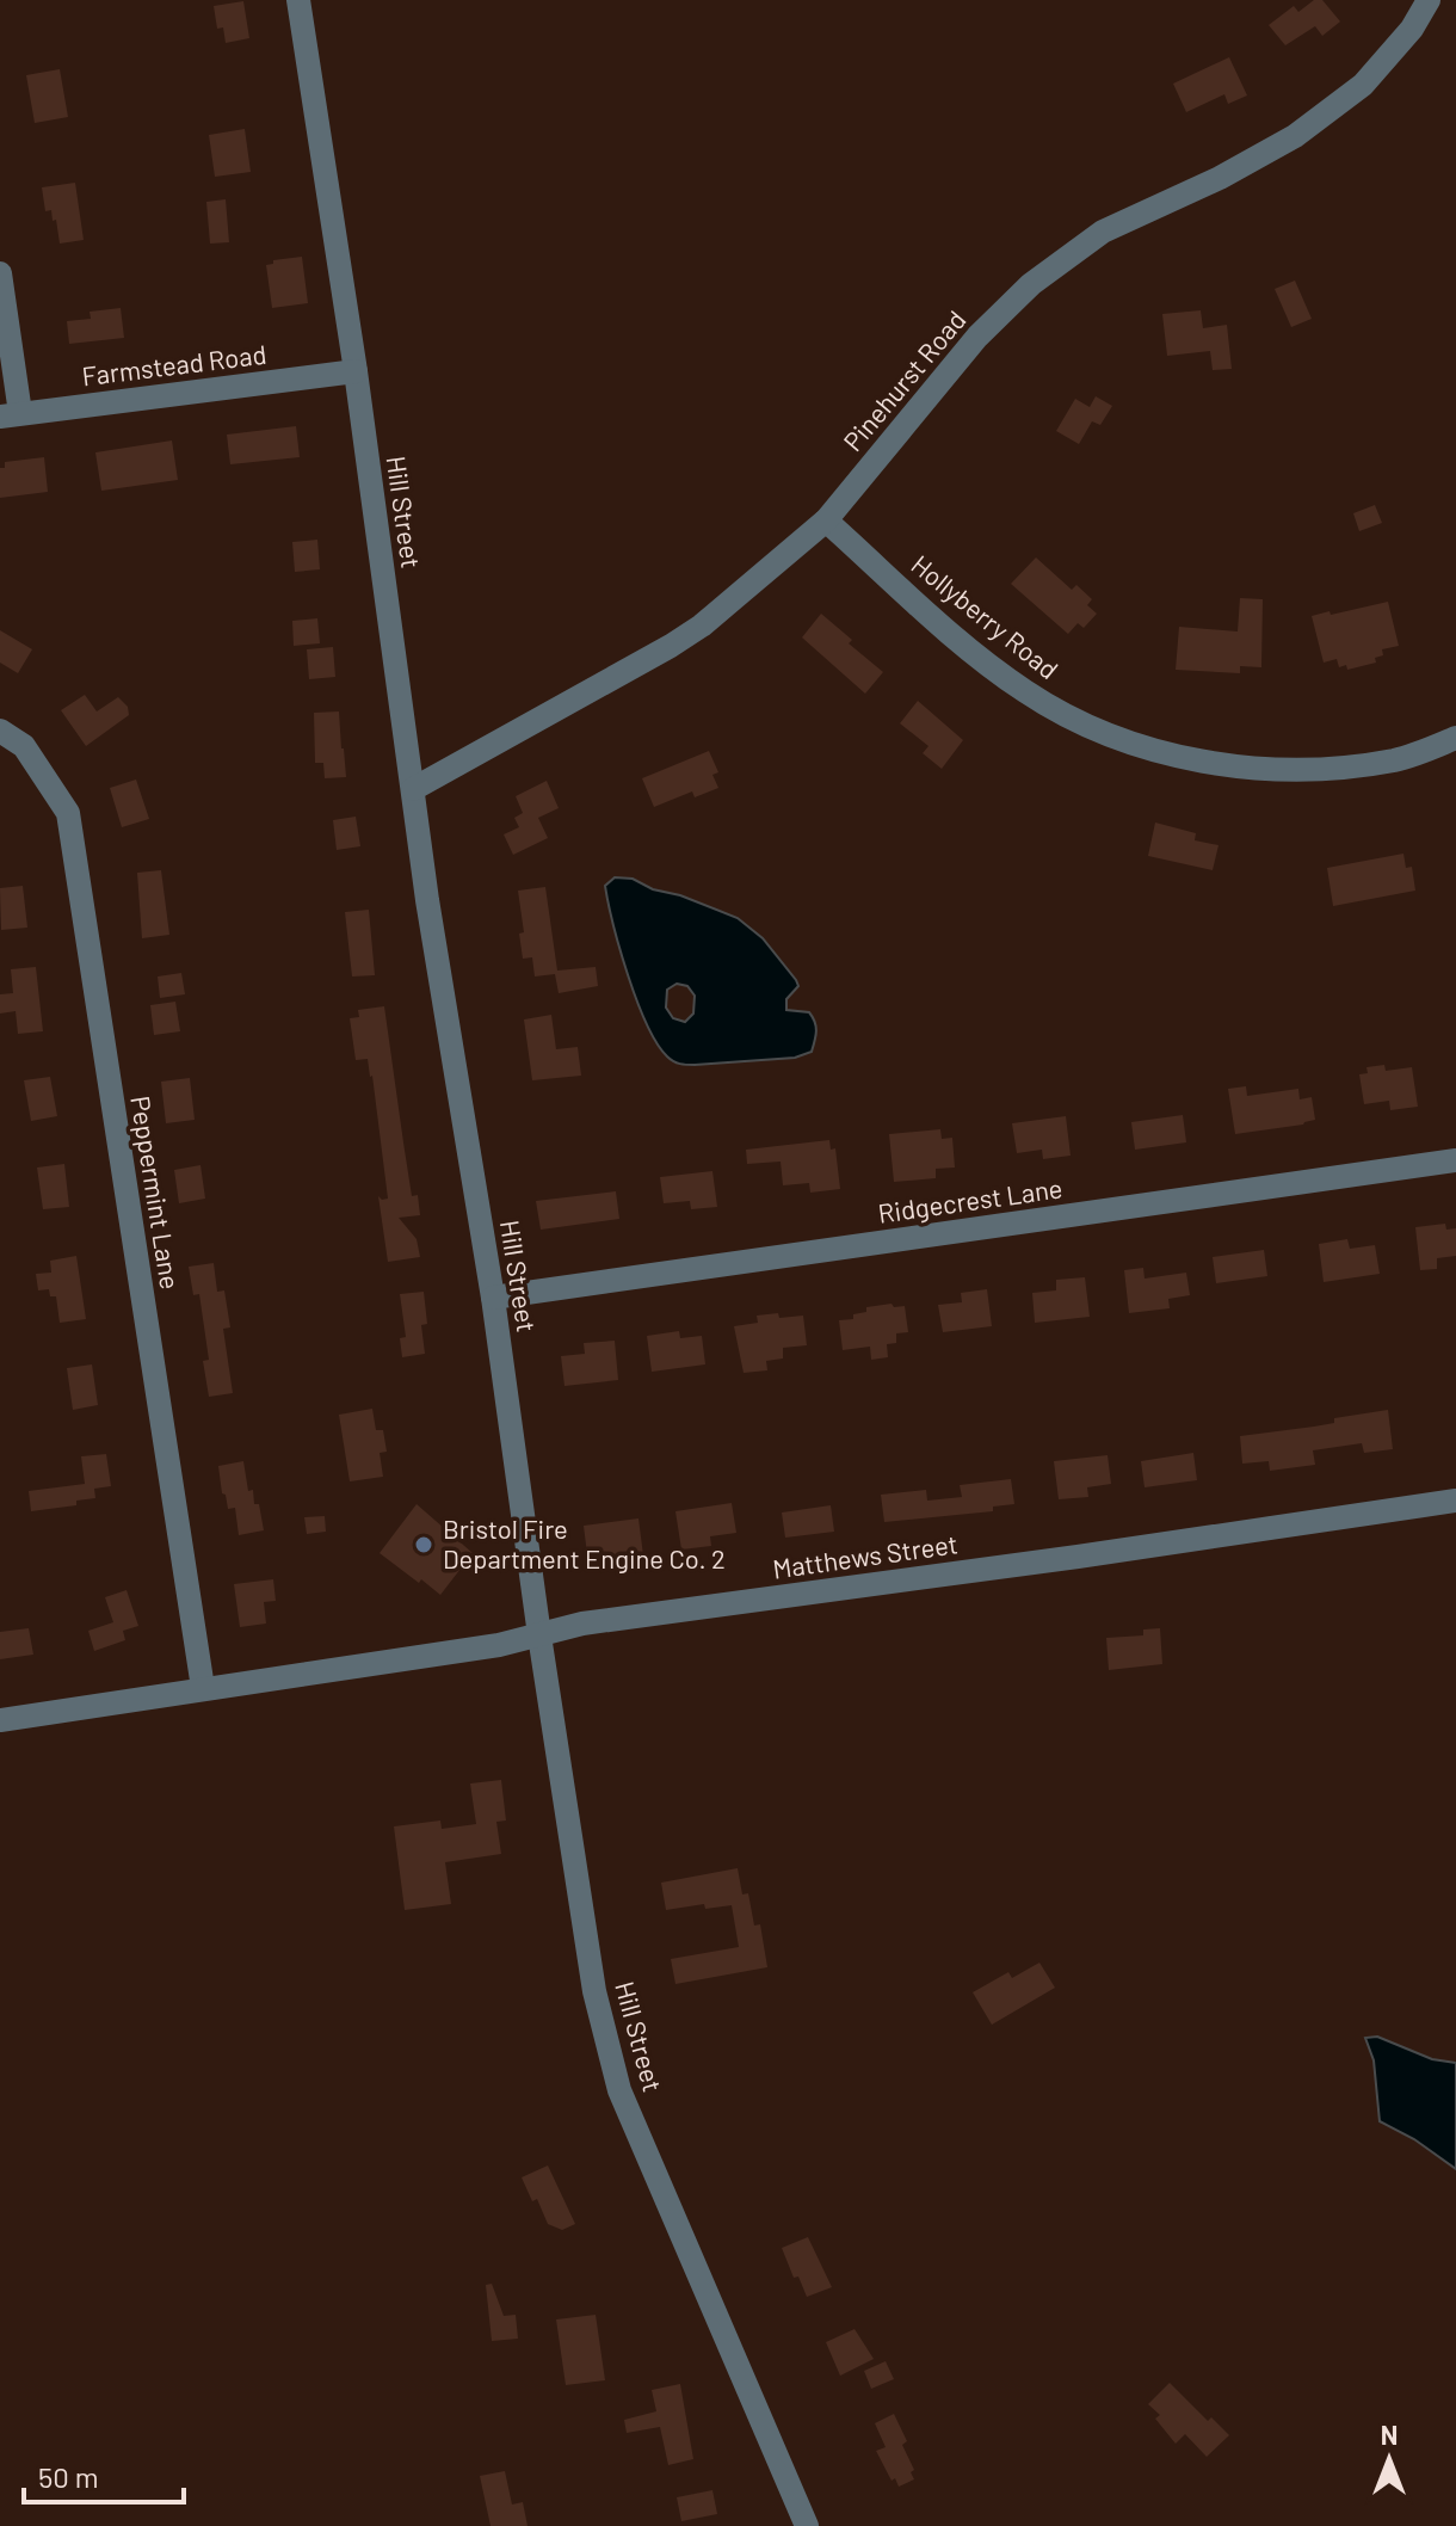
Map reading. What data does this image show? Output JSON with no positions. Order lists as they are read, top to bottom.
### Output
{
  "streets": {
    "street": [
      "Farmstead Road",
      "Pinehurst Road",
      "Hill Street",
      "Hollyberry Road",
      "Peppermint Lane",
      "Ridgecrest Lane",
      "Matthews Street"
    ]
  },
  "crossings": [
    ["Farmstead Road", "Hill Street"],
    ["Pinehurst Road", "Hill Street"],
    ["Pinehurst Road", "Hollyberry Road"],
    ["Hill Street", "Ridgecrest Lane"],
    ["Hill Street", "Matthews Street"],
    ["Peppermint Lane", "Matthews Street"]
  ],
  "places": ["Bristol Fire Department Engine Co. 2"],
  "scale_bar": "50 m",
  "north": "top"
}
